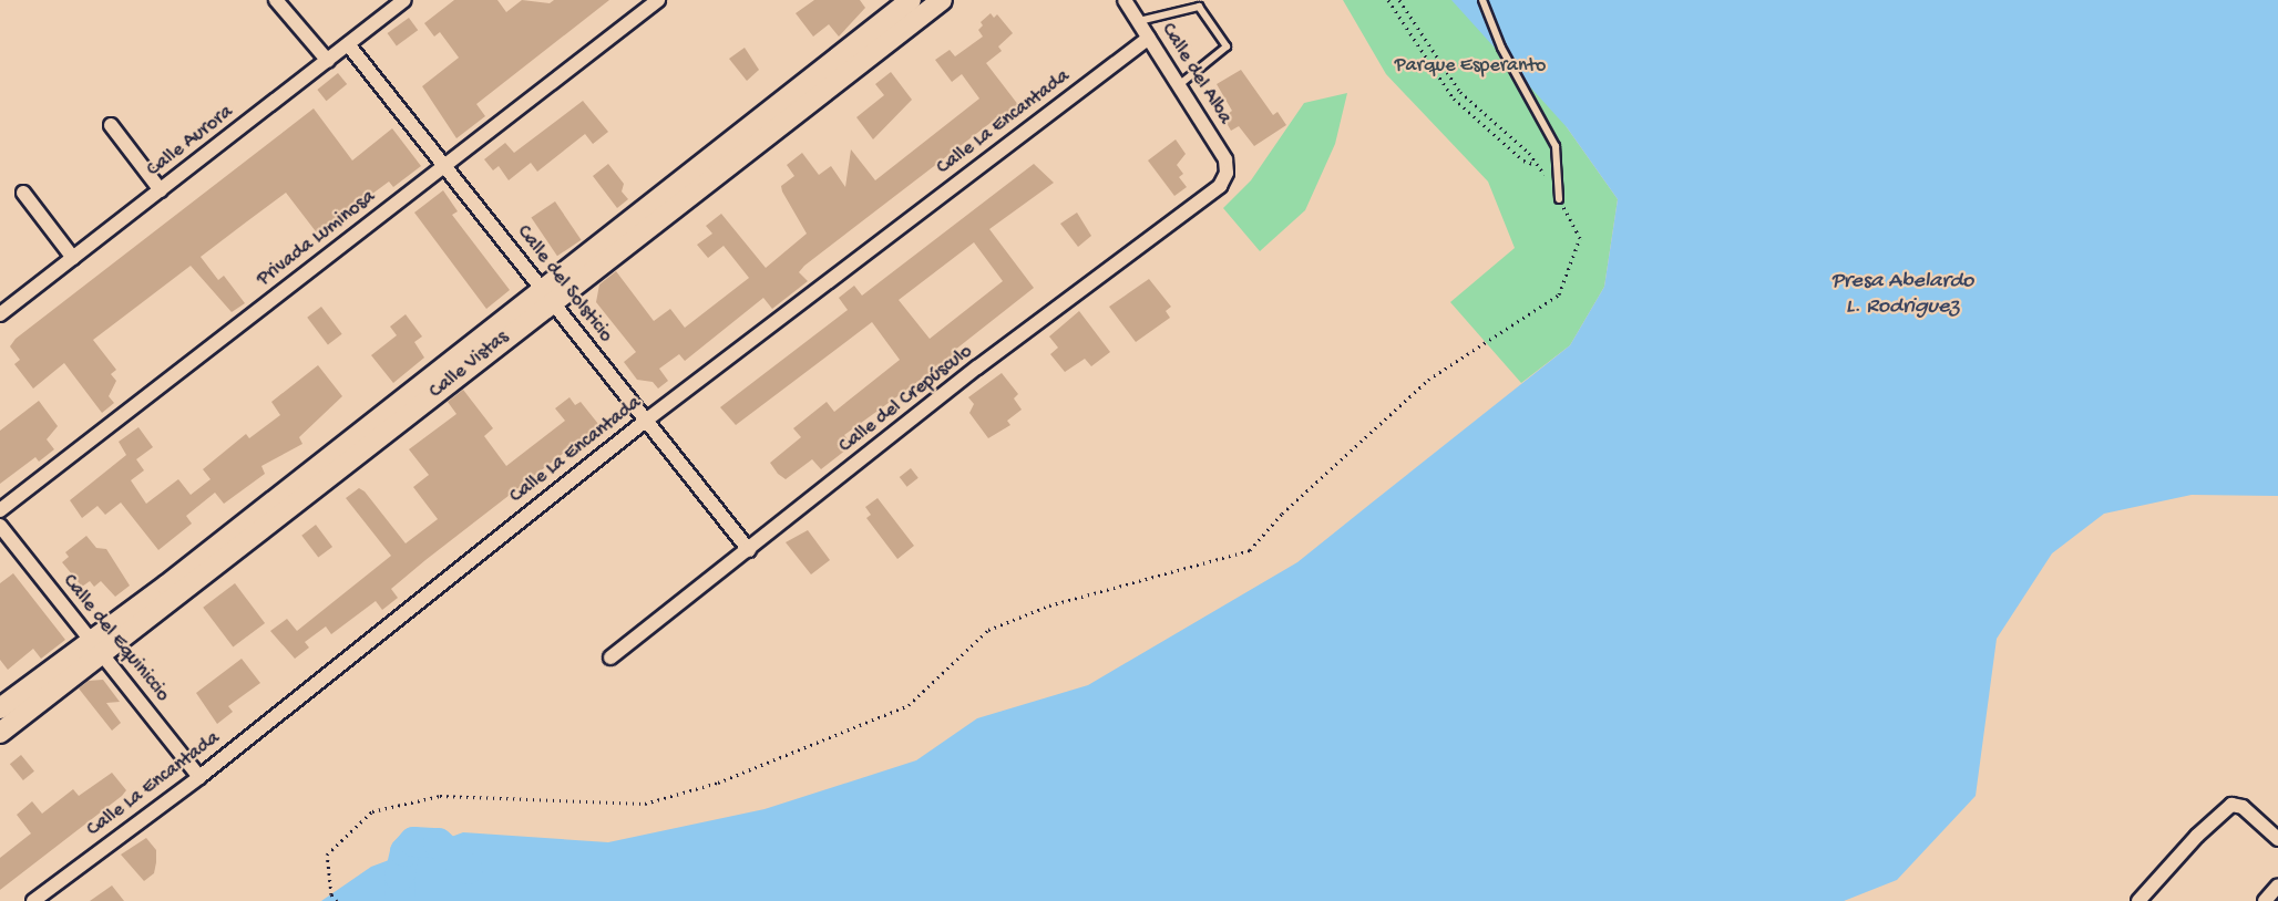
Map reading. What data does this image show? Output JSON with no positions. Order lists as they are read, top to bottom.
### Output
{
  "streets": {
    "street": [
      "Calle del Alba",
      "Calle La Encantada",
      "Calle Aurora",
      "Privada Luminosa",
      "Calle del Solsticio",
      "Calle Vistas",
      "Calle del Crepúsculo",
      "Calle del Equiniccio"
    ]
  },
  "crossings": [
    ["Calle del Alba", "Calle La Encantada"],
    ["Calle del Alba", "Calle del Crepúsculo"],
    ["Calle La Encantada", "Calle del Solsticio"],
    ["Calle La Encantada", "Calle del Equiniccio"],
    ["Calle Aurora", "Calle del Solsticio"],
    ["Privada Luminosa", "Calle del Solsticio"],
    ["Calle del Solsticio", "Calle Vistas"],
    ["Calle del Solsticio", "Calle del Crepúsculo"],
    ["Calle Vistas", "Calle del Equiniccio"]
  ],
  "water": ["Presa Abelardo L. Rodriguez"],
  "parks": ["Parque Esperanto"]
}
